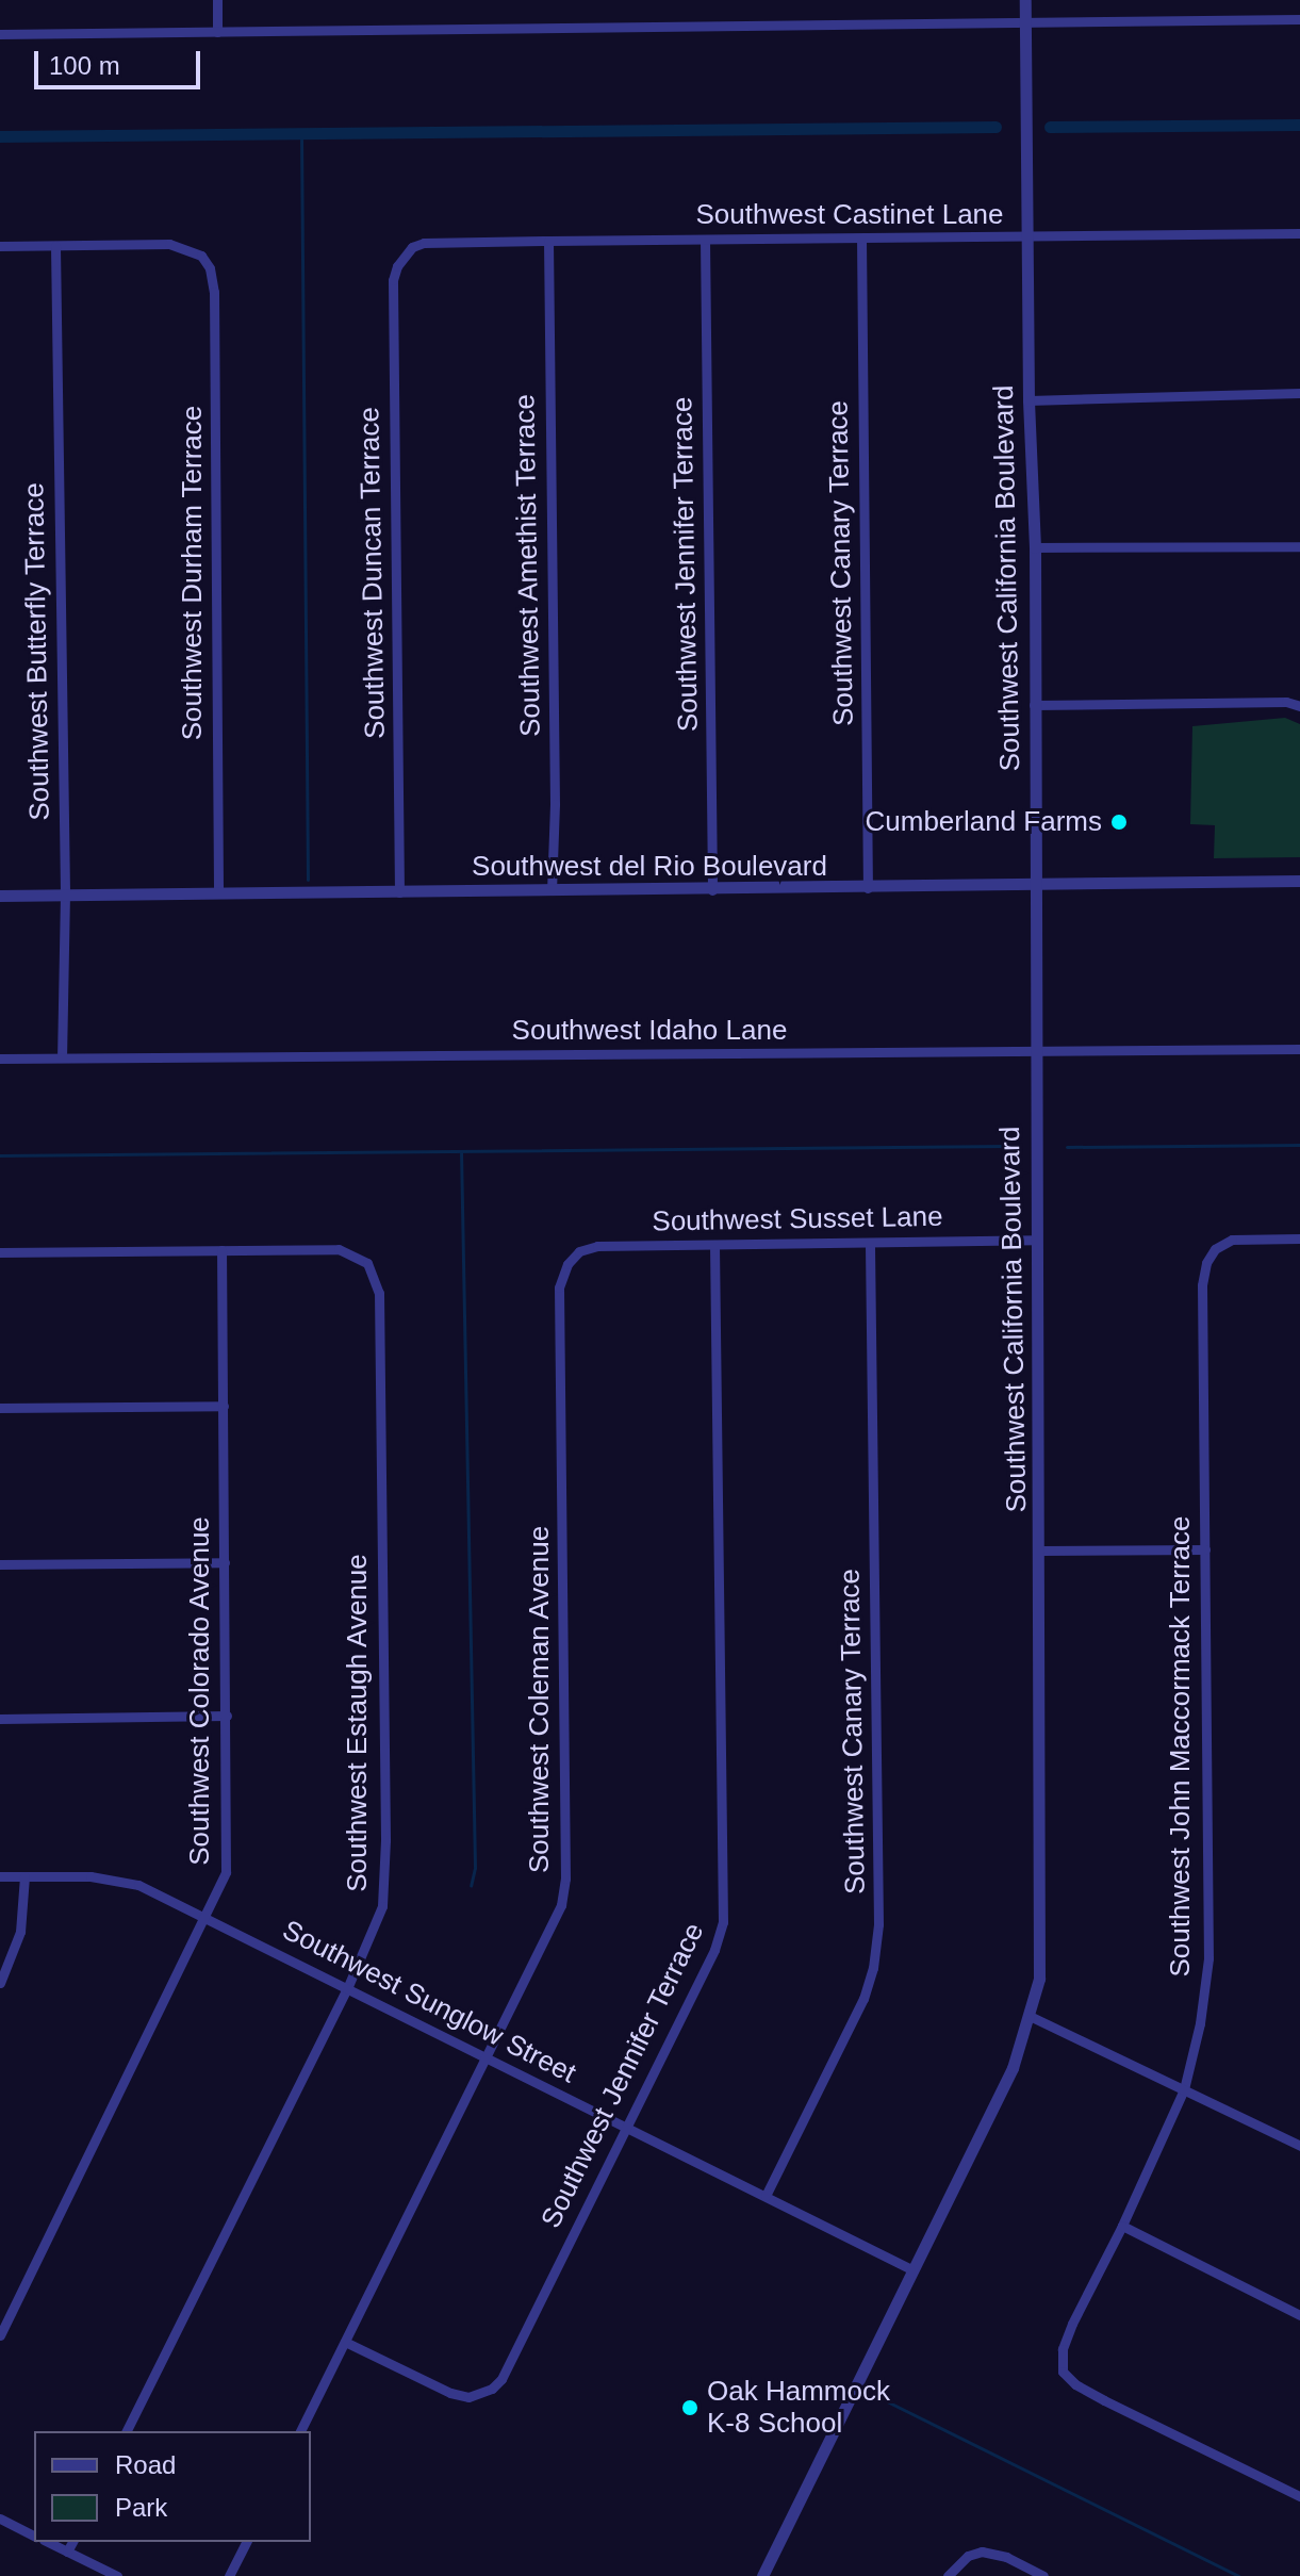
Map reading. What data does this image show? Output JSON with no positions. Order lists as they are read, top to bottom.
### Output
{
  "streets": {
    "street": [
      "Southwest Castinet Lane",
      "Southwest Canary Terrace",
      "Southwest Jennifer Terrace",
      "Southwest Amethist Terrace",
      "Southwest Durham Terrace",
      "Southwest Duncan Terrace",
      "Southwest California Boulevard",
      "Southwest Butterfly Terrace",
      "Southwest del Rio Boulevard",
      "Southwest Idaho Lane",
      "Southwest Susset Lane",
      "Southwest Colorado Avenue",
      "Southwest Coleman Avenue",
      "Southwest Estaugh Avenue",
      "Southwest John Maccormack Terrace",
      "Southwest Sunglow Street"
    ]
  },
  "crossings": [
    ["Southwest Castinet Lane", "Southwest Canary Terrace"],
    ["Southwest Castinet Lane", "Southwest Jennifer Terrace"],
    ["Southwest Castinet Lane", "Southwest Amethist Terrace"],
    ["Southwest Castinet Lane", "Southwest Duncan Terrace"],
    ["Southwest Castinet Lane", "Southwest California Boulevard"],
    ["Southwest Canary Terrace", "Southwest del Rio Boulevard"],
    ["Southwest Canary Terrace", "Southwest Susset Lane"],
    ["Southwest Canary Terrace", "Southwest Sunglow Street"],
    ["Southwest Jennifer Terrace", "Southwest del Rio Boulevard"],
    ["Southwest Jennifer Terrace", "Southwest Susset Lane"],
    ["Southwest Jennifer Terrace", "Southwest Coleman Avenue"],
    ["Southwest Jennifer Terrace", "Southwest Sunglow Street"],
    ["Southwest Amethist Terrace", "Southwest del Rio Boulevard"],
    ["Southwest Durham Terrace", "Southwest Butterfly Terrace"],
    ["Southwest Durham Terrace", "Southwest del Rio Boulevard"],
    ["Southwest Duncan Terrace", "Southwest del Rio Boulevard"],
    ["Southwest California Boulevard", "Southwest del Rio Boulevard"],
    ["Southwest California Boulevard", "Southwest Idaho Lane"],
    ["Southwest California Boulevard", "Southwest Susset Lane"],
    ["Southwest California Boulevard", "Southwest Sunglow Street"],
    ["Southwest Butterfly Terrace", "Southwest del Rio Boulevard"],
    ["Southwest Butterfly Terrace", "Southwest Idaho Lane"],
    ["Southwest Susset Lane", "Southwest Coleman Avenue"],
    ["Southwest Colorado Avenue", "Southwest Estaugh Avenue"],
    ["Southwest Colorado Avenue", "Southwest Sunglow Street"],
    ["Southwest Coleman Avenue", "Southwest Sunglow Street"],
    ["Southwest Estaugh Avenue", "Southwest Sunglow Street"]
  ],
  "places": ["Cumberland Farms", "Oak Hammock K-8 School"],
  "legend": ["Road", "Park"],
  "scale_bar": "100 m"
}
